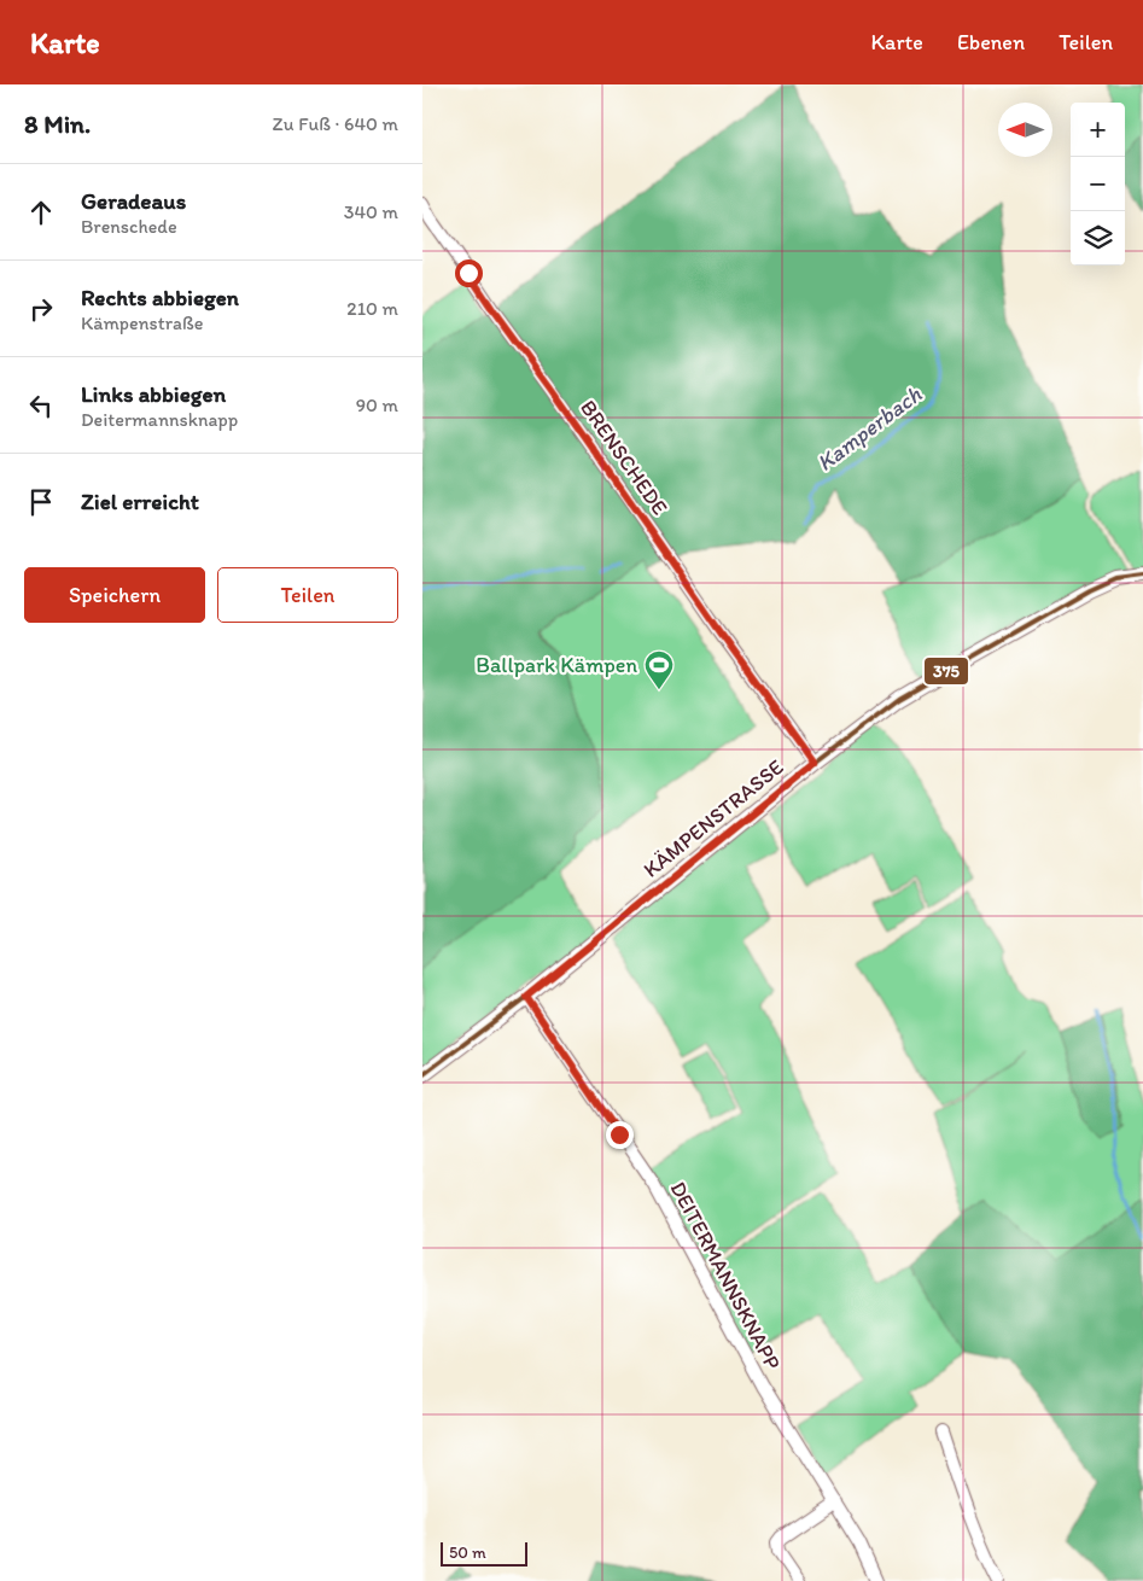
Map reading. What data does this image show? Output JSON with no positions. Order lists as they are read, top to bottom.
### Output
{
  "streets": {
    "street": ["BRENSCHEDE", "KÄMPENSTRASSE", "DEITERMANNSKNAPP"]
  },
  "crossings": [
    ["BRENSCHEDE", "KÄMPENSTRASSE"],
    ["KÄMPENSTRASSE", "DEITERMANNSKNAPP"]
  ],
  "water": ["Kamperbach"],
  "places": {
    "sports": ["Ballpark Kämpen"]
  },
  "lines": ["transit line 375"],
  "scale_bar": "50 m",
  "north": "left",
  "page": {
    "header": "Karte",
    "nav": ["Karte", "Ebenen", "Teilen"],
    "heading": ["8 Min.", "Zu Fuß · 640 m"],
    "map_buttons": ["+", "−"],
    "list": [
      ["Geradeaus", "Brenschede", "340 m"],
      ["Rechts abbiegen", "Kämpenstraße", "210 m"],
      ["Links abbiegen", "Deitermannsknapp", "90 m"],
      "Ziel erreicht"
    ],
    "buttons": ["Speichern", "Teilen"],
    "scale": "50 m"
  }
}
